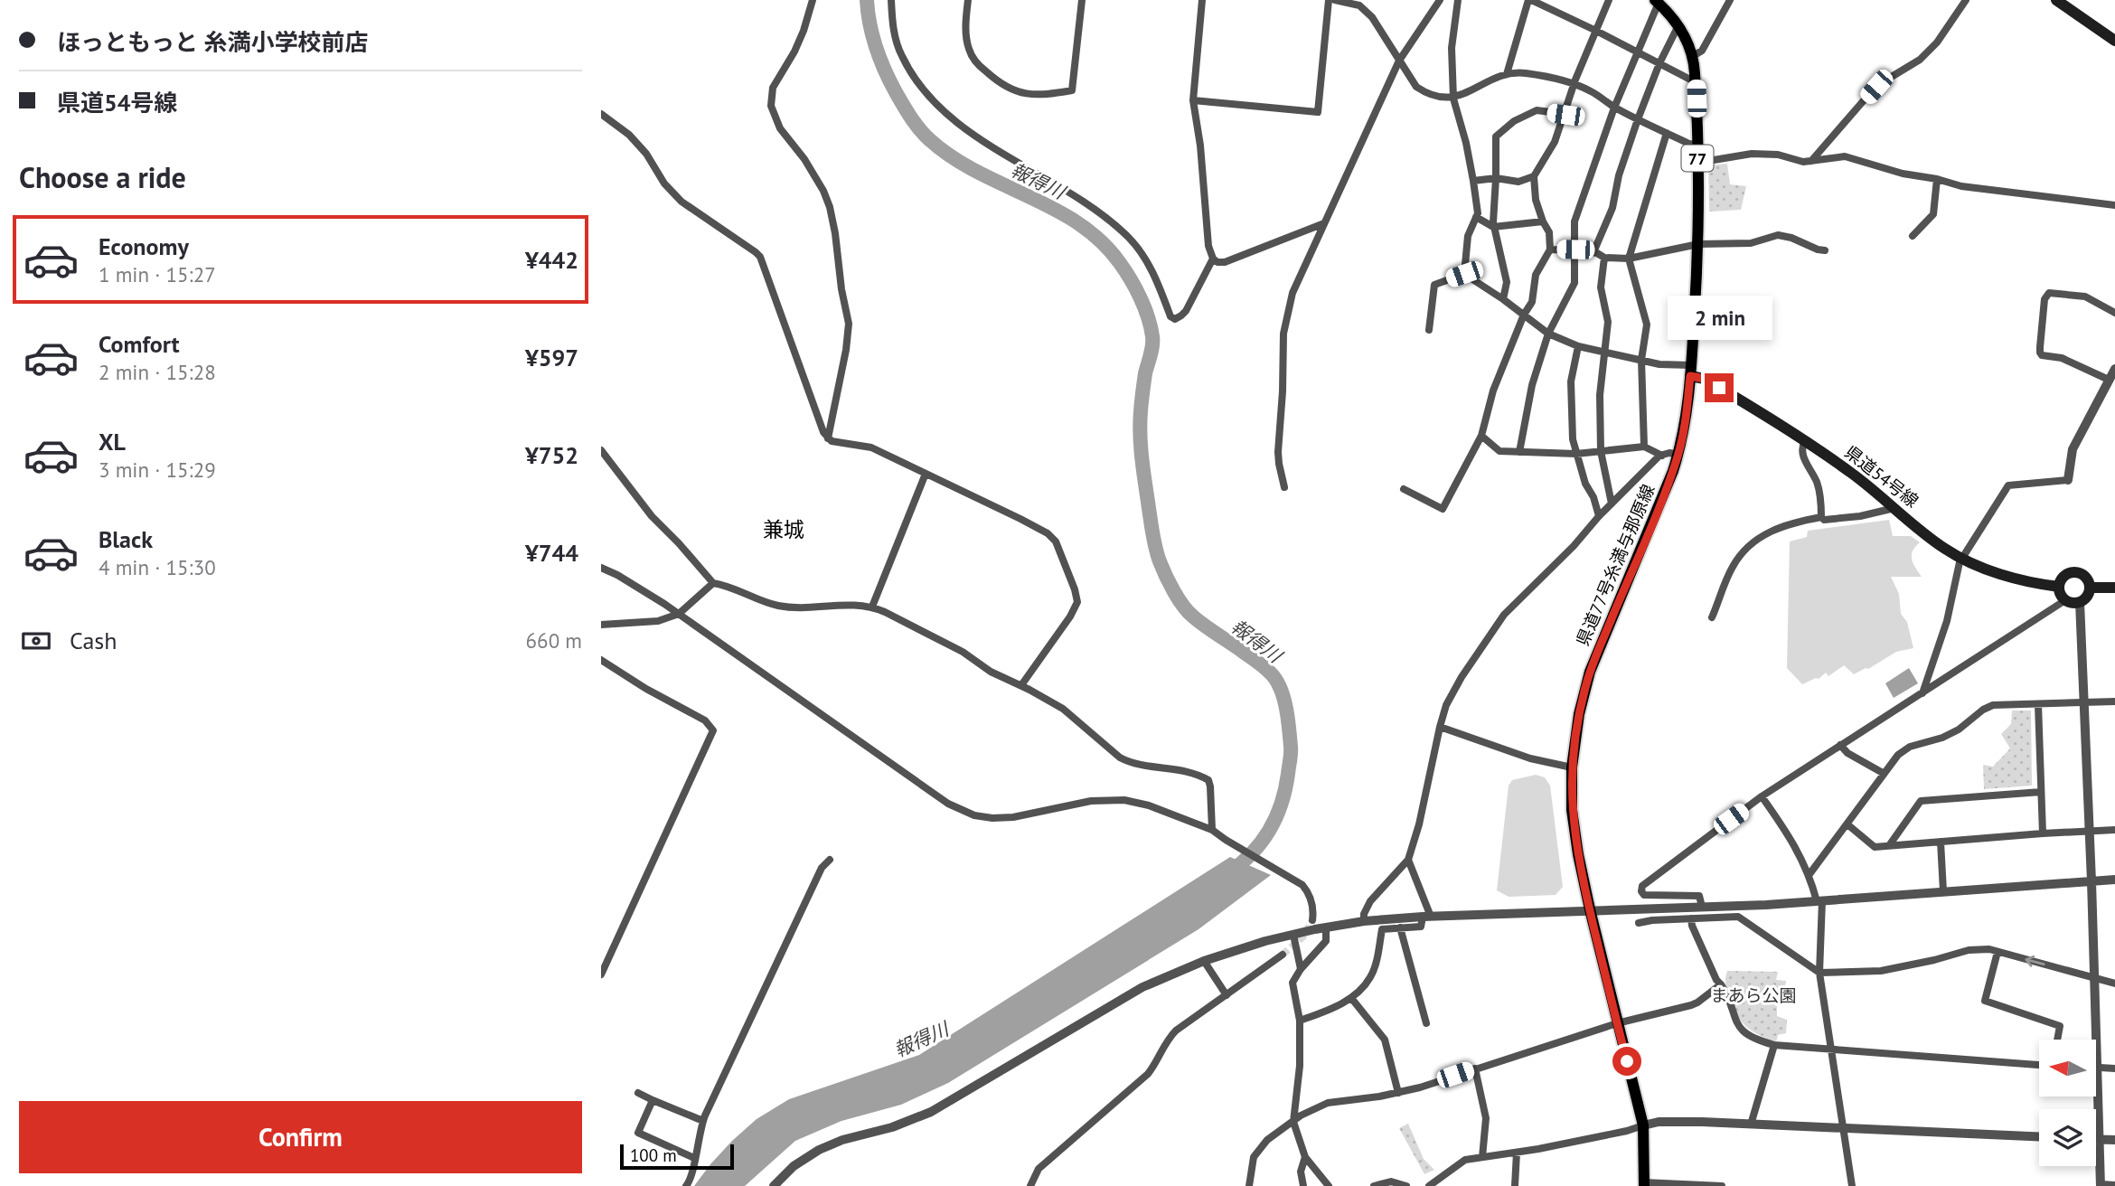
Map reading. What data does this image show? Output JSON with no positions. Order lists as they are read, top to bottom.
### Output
{
  "streets": {
    "main road": ["77", "県道54号線", "県道77号糸満与那原線"]
  },
  "crossings": [
    ["県道54号線", "県道77号糸満与那原線"]
  ],
  "districts": ["兼城"],
  "water": ["報得川"],
  "parks": ["まあら公園"],
  "scale_bar": "100 m",
  "north": "left",
  "page": {
    "banner": ["ほっともっと 糸満小学校前店", "県道54号線"],
    "heading": "Choose a ride",
    "list": [
      {
        "name": "Economy",
        "note": "1 min · 15:27",
        "value": "¥442"
      },
      {
        "name": "Comfort",
        "note": "2 min · 15:28",
        "value": "¥597"
      },
      {
        "name": "XL",
        "note": "3 min · 15:29",
        "value": "¥752"
      },
      {
        "name": "Black",
        "note": "4 min · 15:30",
        "value": "¥744"
      }
    ],
    "bubble": "2 min",
    "pay": ["Cash", "660 m"],
    "buttons": "Confirm",
    "scale": "100 m"
  }
}
